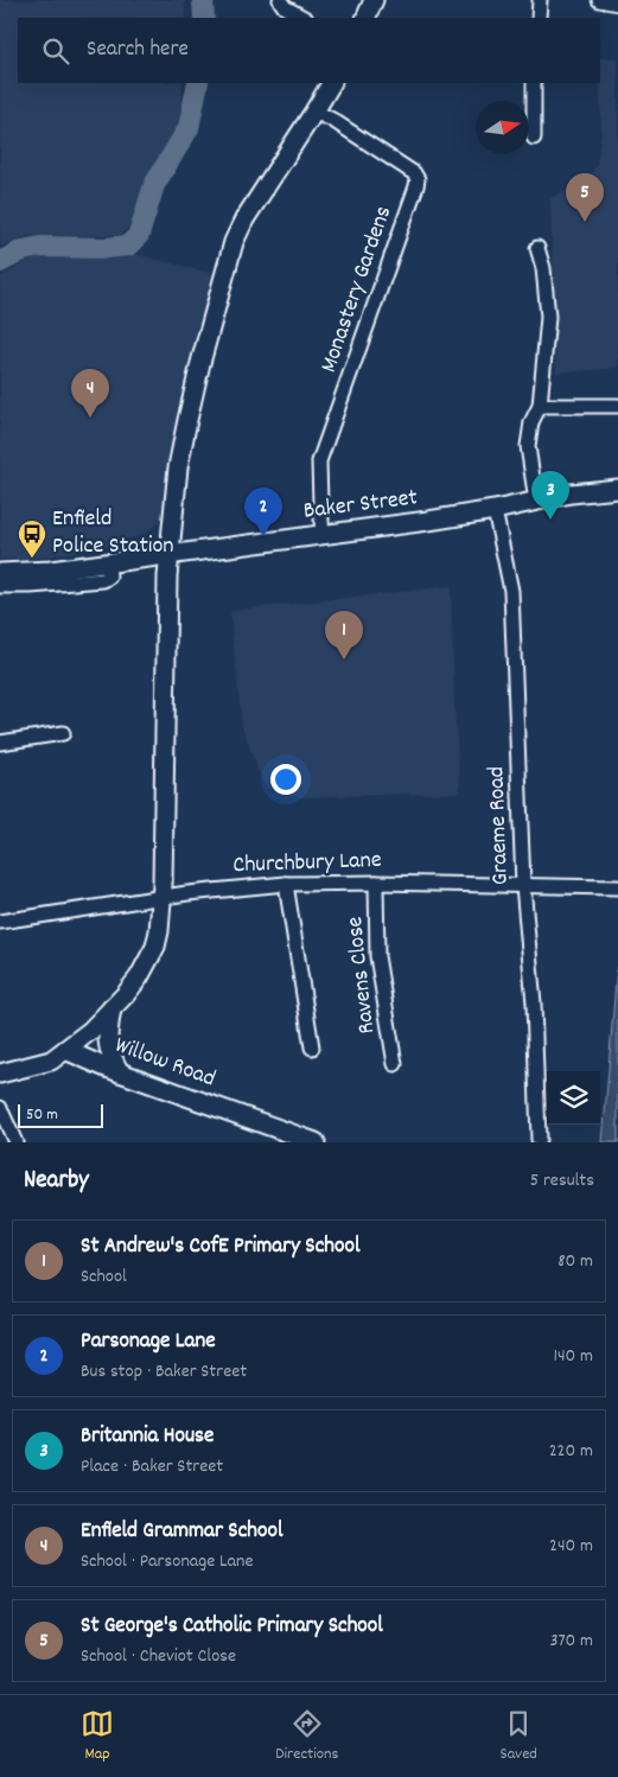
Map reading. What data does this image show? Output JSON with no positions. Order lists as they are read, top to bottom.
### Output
{
  "streets": {
    "street": [
      "Monastery Gardens",
      "Baker Street",
      "Graeme Road",
      "Churchbury Lane",
      "Ravens Close",
      "Willow Road"
    ]
  },
  "crossings": [
    ["Monastery Gardens", "Baker Street"],
    ["Baker Street", "Graeme Road"],
    ["Graeme Road", "Churchbury Lane"],
    ["Churchbury Lane", "Ravens Close"]
  ],
  "places": {
    "bus stop": ["Enfield Police Station"]
  },
  "scale_bar": "50 m",
  "north": "right",
  "page": {
    "search": "Search here",
    "pins": [
      "5",
      "4",
      "3",
      "2",
      "1"
    ],
    "scale": "50 m",
    "heading": ["Nearby", "5 results"],
    "list": [
      {
        "mark": "1",
        "name": "St Andrew's CofE Primary School",
        "note": "School",
        "value": "80 m"
      },
      {
        "mark": "2",
        "name": "Parsonage Lane",
        "note": "Bus stop · Baker Street",
        "value": "140 m"
      },
      {
        "mark": "3",
        "name": "Britannia House",
        "note": "Place · Baker Street",
        "value": "220 m"
      },
      {
        "mark": "4",
        "name": "Enfield Grammar School",
        "note": "School · Parsonage Lane",
        "value": "240 m"
      },
      {
        "mark": "5",
        "name": "St George's Catholic Primary School",
        "note": "School · Cheviot Close",
        "value": "370 m"
      }
    ],
    "nav": ["Map", "Directions", "Saved"]
  }
}
